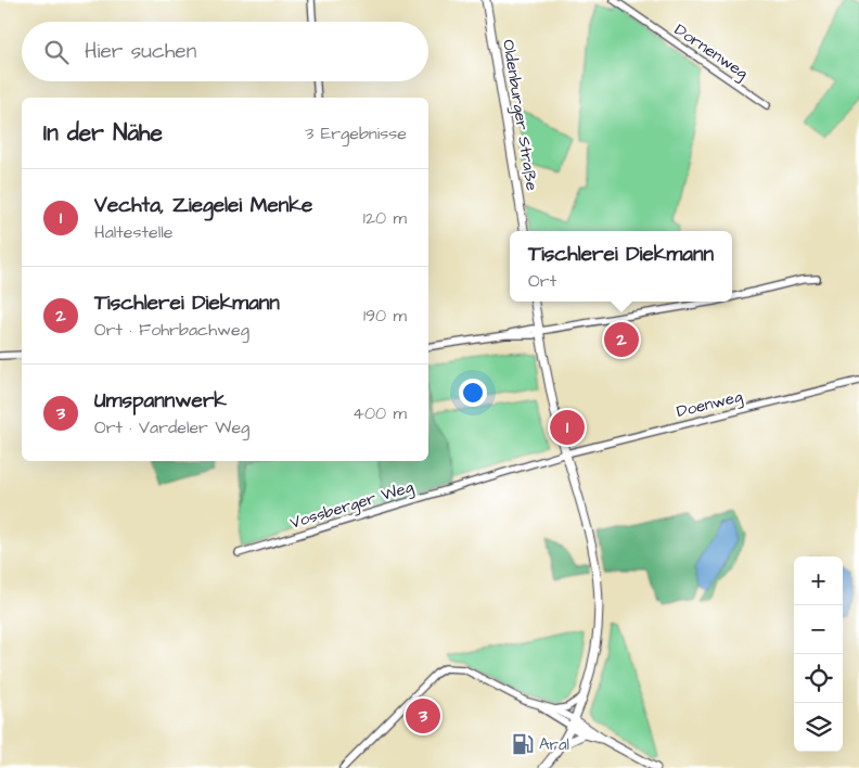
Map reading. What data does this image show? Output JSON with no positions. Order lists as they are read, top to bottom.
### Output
{
  "streets": {
    "main road": ["Oldenburger Straße"],
    "street": ["Dornenweg", "Doenweg", "Vossberger Weg"]
  },
  "crossings": [
    ["Doenweg", "Vossberger Weg"]
  ],
  "places": {
    "fuel station": ["Aral"]
  },
  "page": {
    "search": "Hier suchen",
    "heading": ["In der Nähe", "3 Ergebnisse"],
    "list": [
      {
        "mark": "1",
        "name": "Vechta, Ziegelei Menke",
        "note": "Haltestelle",
        "value": "120 m"
      },
      {
        "mark": "2",
        "name": "Tischlerei Diekmann",
        "note": "Ort · Fohrbachweg",
        "value": "190 m"
      },
      {
        "mark": "3",
        "name": "Umspannwerk",
        "note": "Ort · Vardeler Weg",
        "value": "400 m"
      }
    ],
    "popup": ["Tischlerei Diekmann", "Ort"],
    "pins": ["2", "1", "3"],
    "map_buttons": ["+", "−"]
  }
}
